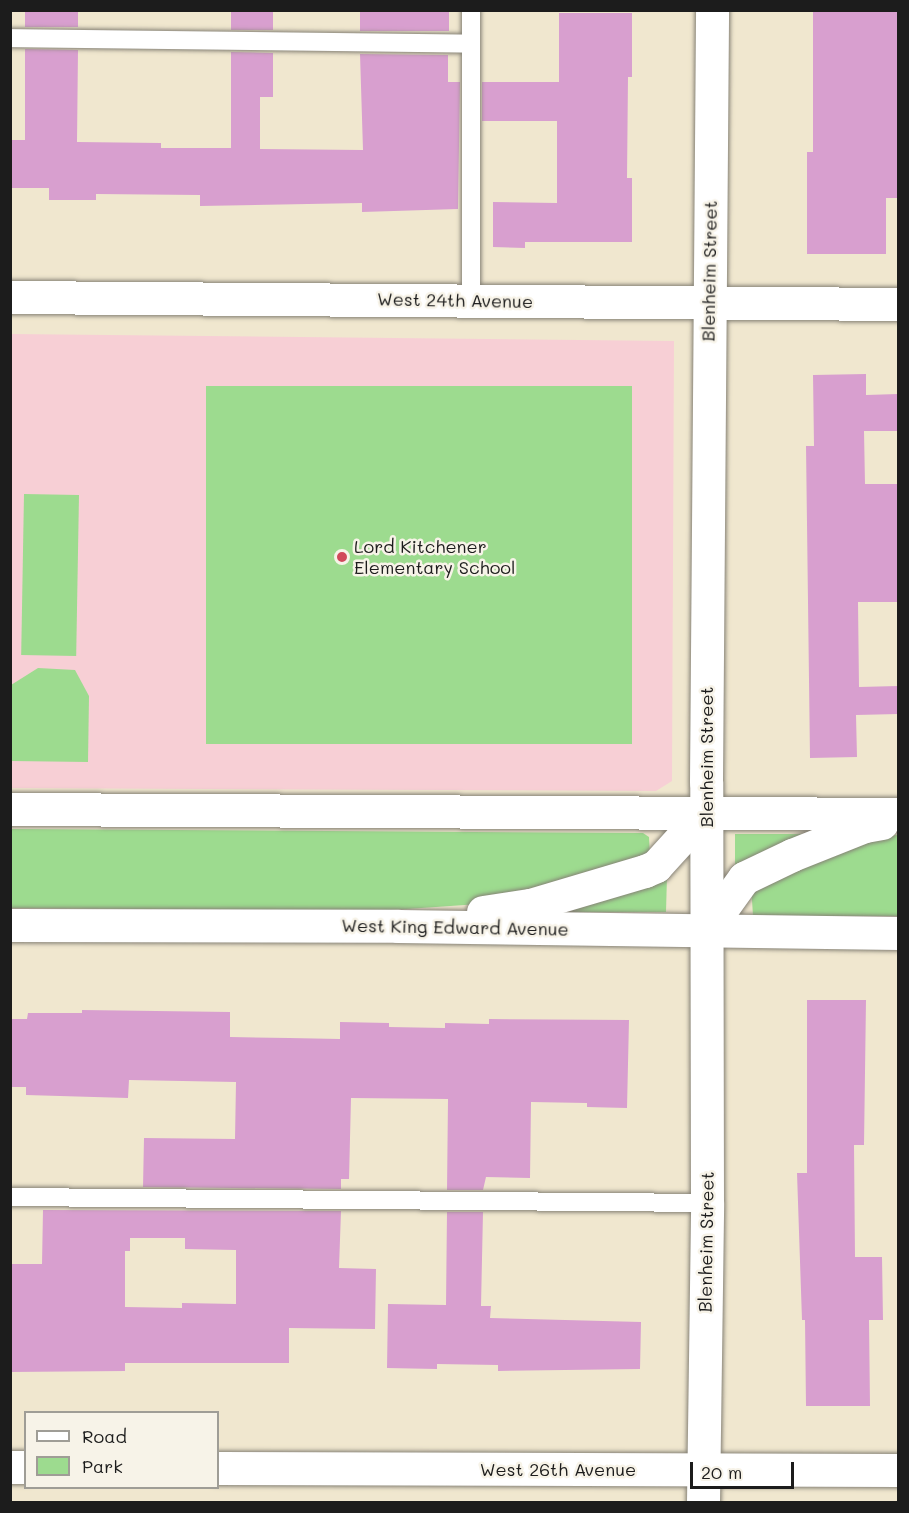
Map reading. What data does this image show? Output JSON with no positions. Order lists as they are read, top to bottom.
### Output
{
  "streets": {
    "street": [
      "Blenheim Street",
      "West 24th Avenue",
      "West King Edward Avenue",
      "West 26th Avenue"
    ]
  },
  "crossings": [
    ["Blenheim Street", "West 24th Avenue"],
    ["Blenheim Street", "West King Edward Avenue"],
    ["Blenheim Street", "West 26th Avenue"]
  ],
  "places": ["Lord Kitchener Elementary School"],
  "legend": ["Road", "Park"],
  "scale_bar": "20 m"
}
